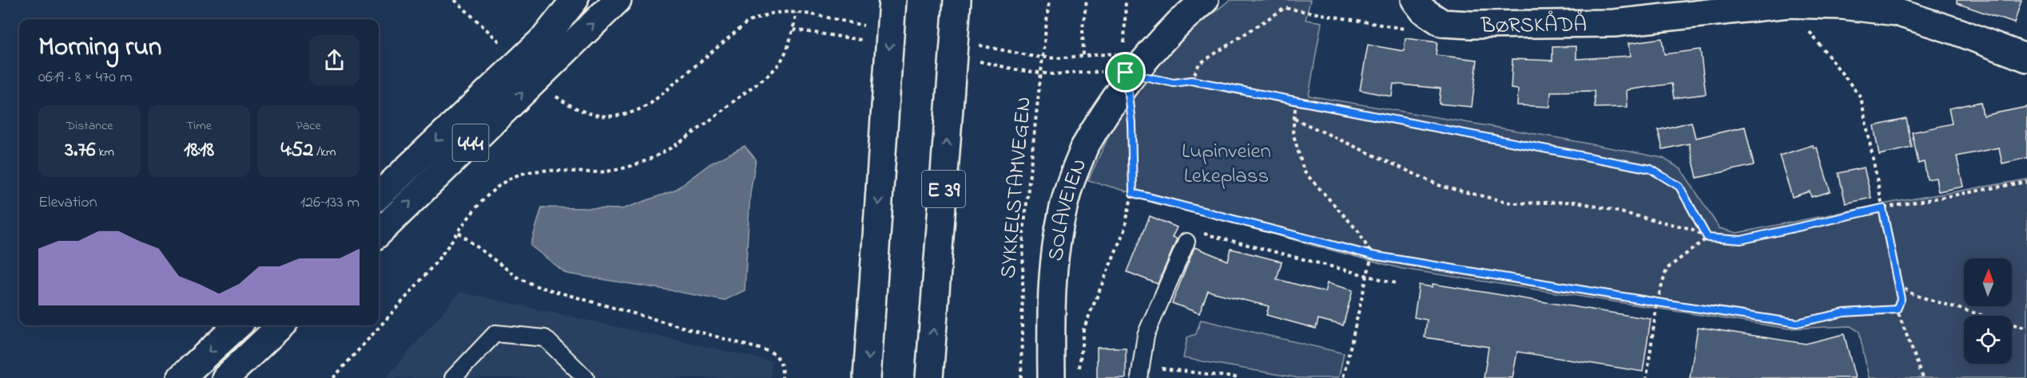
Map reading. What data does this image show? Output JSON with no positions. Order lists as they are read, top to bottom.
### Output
{
  "streets": {
    "main road": [
      "BØRSKÅDÅ",
      "444",
      "E 39",
      "SOLAVEIEN"
    ],
    "path": ["SYKKELSTAMVEGEN"]
  },
  "parks": ["Lupinveien Lekeplass"],
  "north": "top",
  "page": {
    "heading": ["Morning run", "06:19 · 8 × 470 m"],
    "stats": [
      ["Distance", "3.76 km"],
      ["Time", "18:18"],
      ["Pace", "4:52 /km"]
    ],
    "chart": ["Elevation", "126–133 m"]
  }
}
